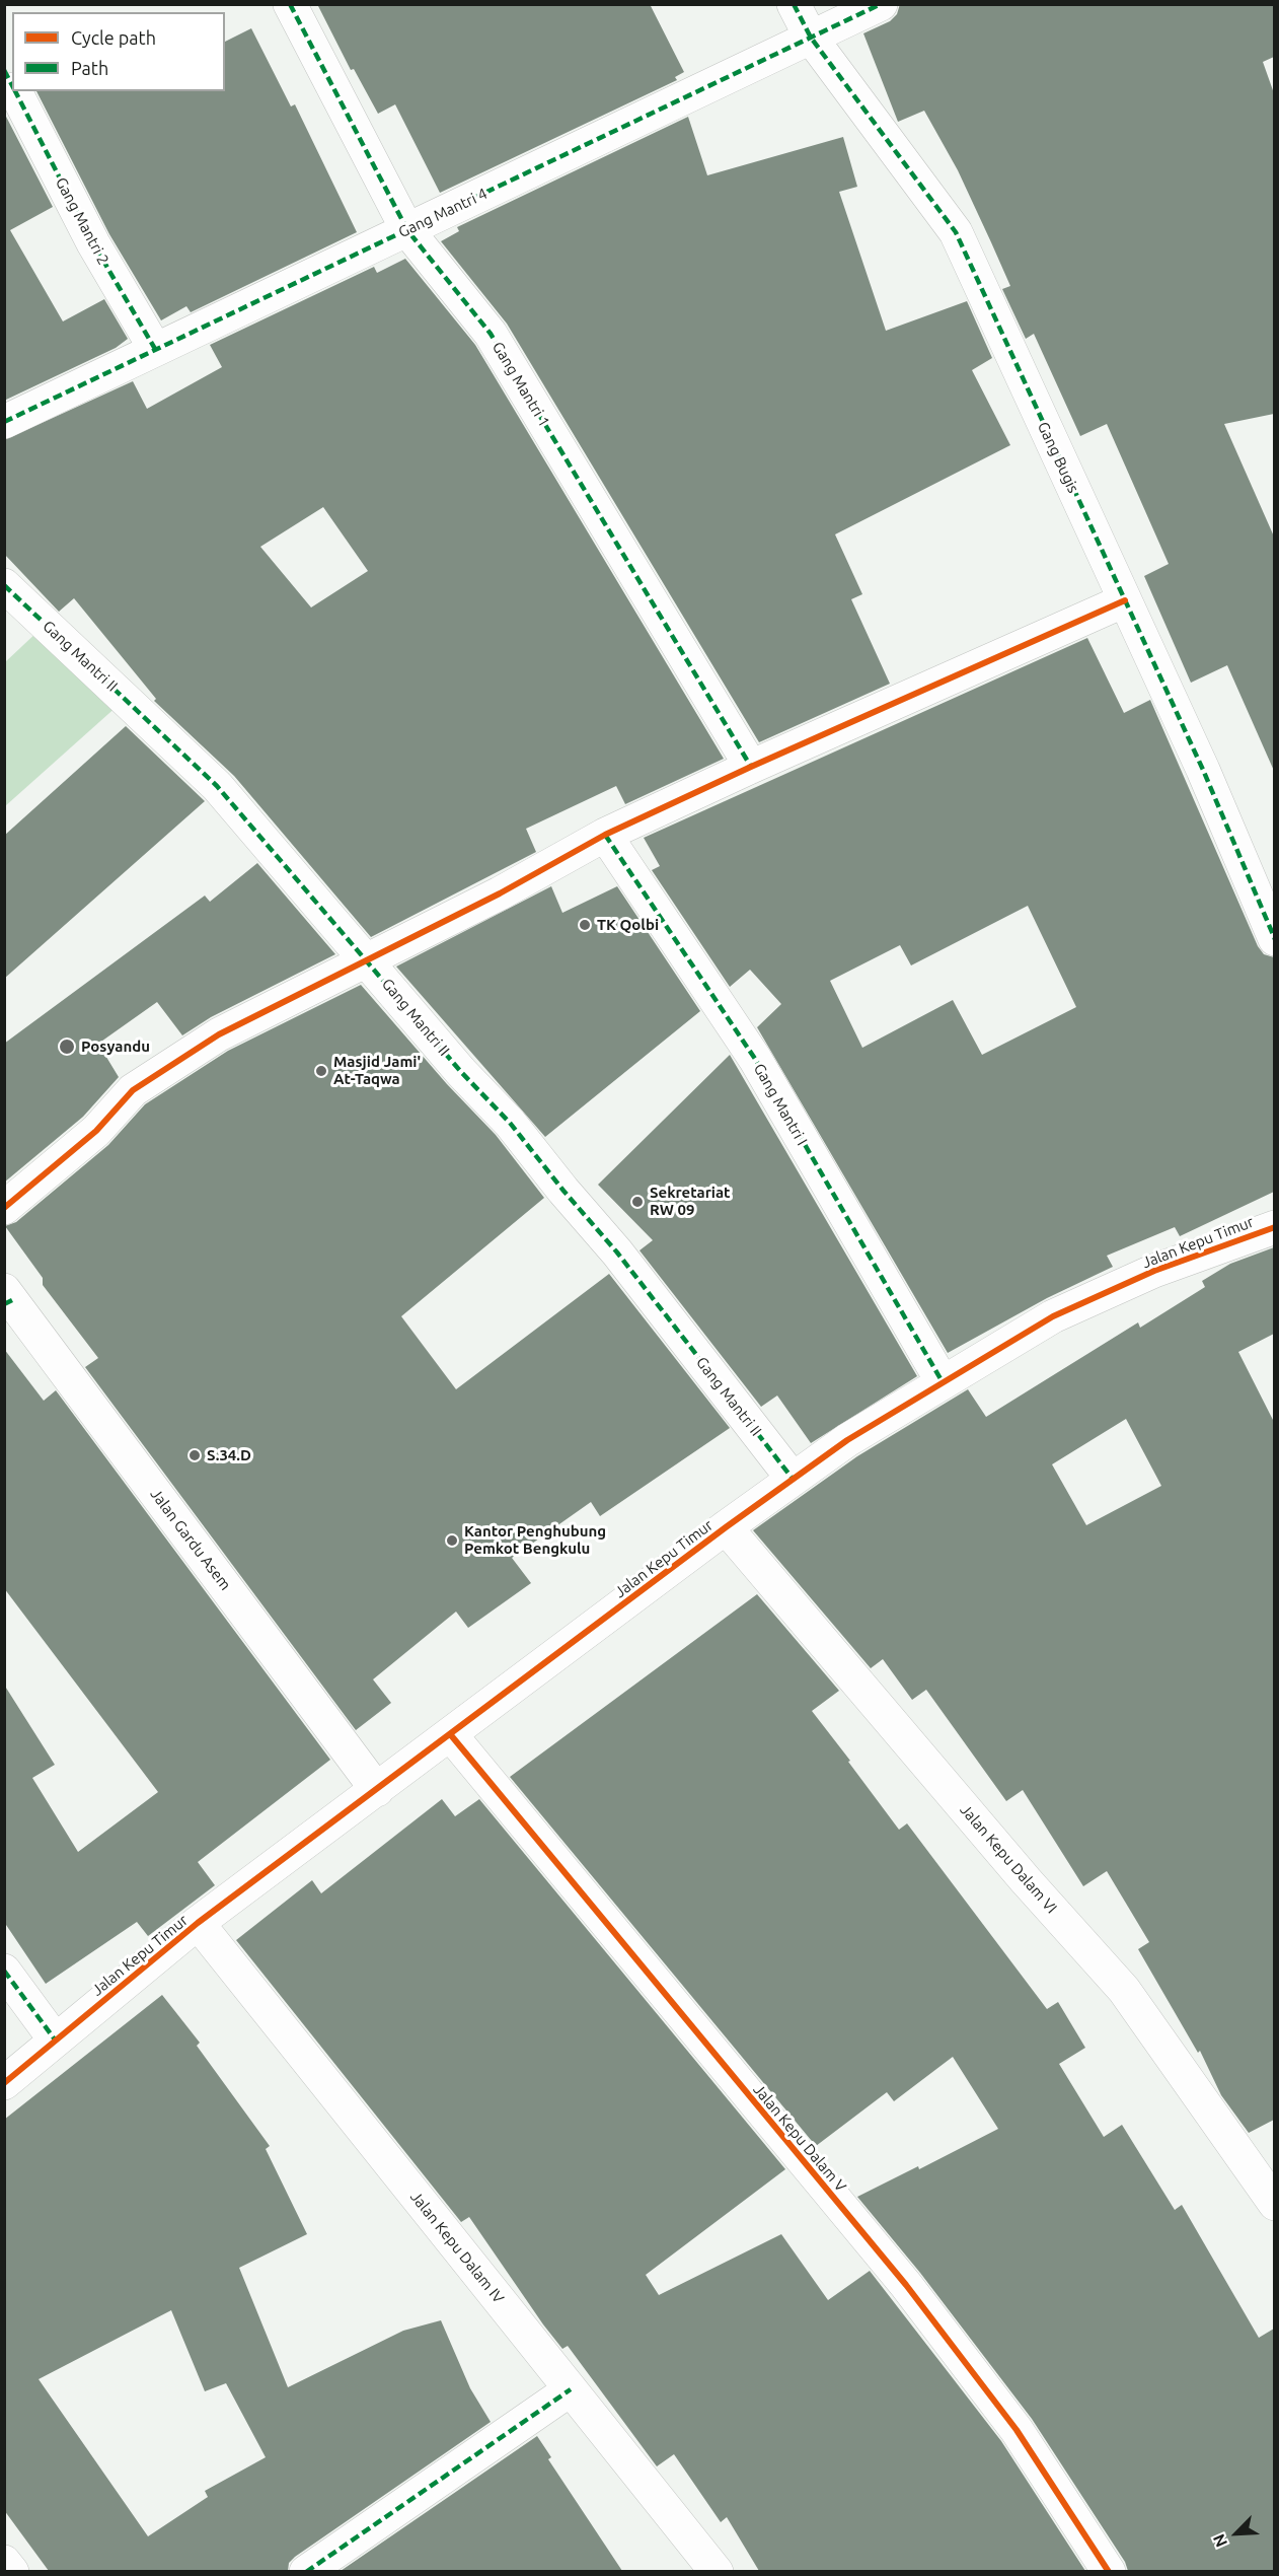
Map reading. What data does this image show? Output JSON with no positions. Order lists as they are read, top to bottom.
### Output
{
  "streets": {
    "street": [
      "Gang Mantri 4",
      "Gang Mantri 2",
      "Gang Mantri 1",
      "Gang Bugis",
      "Gang Mantri II",
      "Gang Mantri I",
      "Jalan Kepu Timur",
      "Jalan Gardu Asem",
      "Jalan Kepu Dalam VI",
      "Jalan Kepu Dalam V",
      "Jalan Kepu Dalam IV"
    ]
  },
  "crossings": [
    ["Gang Mantri 4", "Gang Mantri 2"],
    ["Gang Mantri 4", "Gang Mantri 1"],
    ["Gang Mantri 4", "Gang Bugis"],
    ["Gang Mantri II", "Jalan Kepu Timur"],
    ["Gang Mantri I", "Jalan Kepu Timur"],
    ["Jalan Kepu Timur", "Jalan Gardu Asem"],
    ["Jalan Kepu Timur", "Jalan Kepu Dalam VI"],
    ["Jalan Kepu Timur", "Jalan Kepu Dalam V"],
    ["Jalan Kepu Timur", "Jalan Kepu Dalam IV"]
  ],
  "places": [
    "TK Qolbi",
    "Posyandu",
    "Masjid Jami' At-Taqwa",
    "Sekretariat RW 09",
    "S.34.D",
    "Kantor Penghubung Pemkot Bengkulu"
  ],
  "legend": ["Cycle path", "Path"],
  "north": "bottom left"
}
